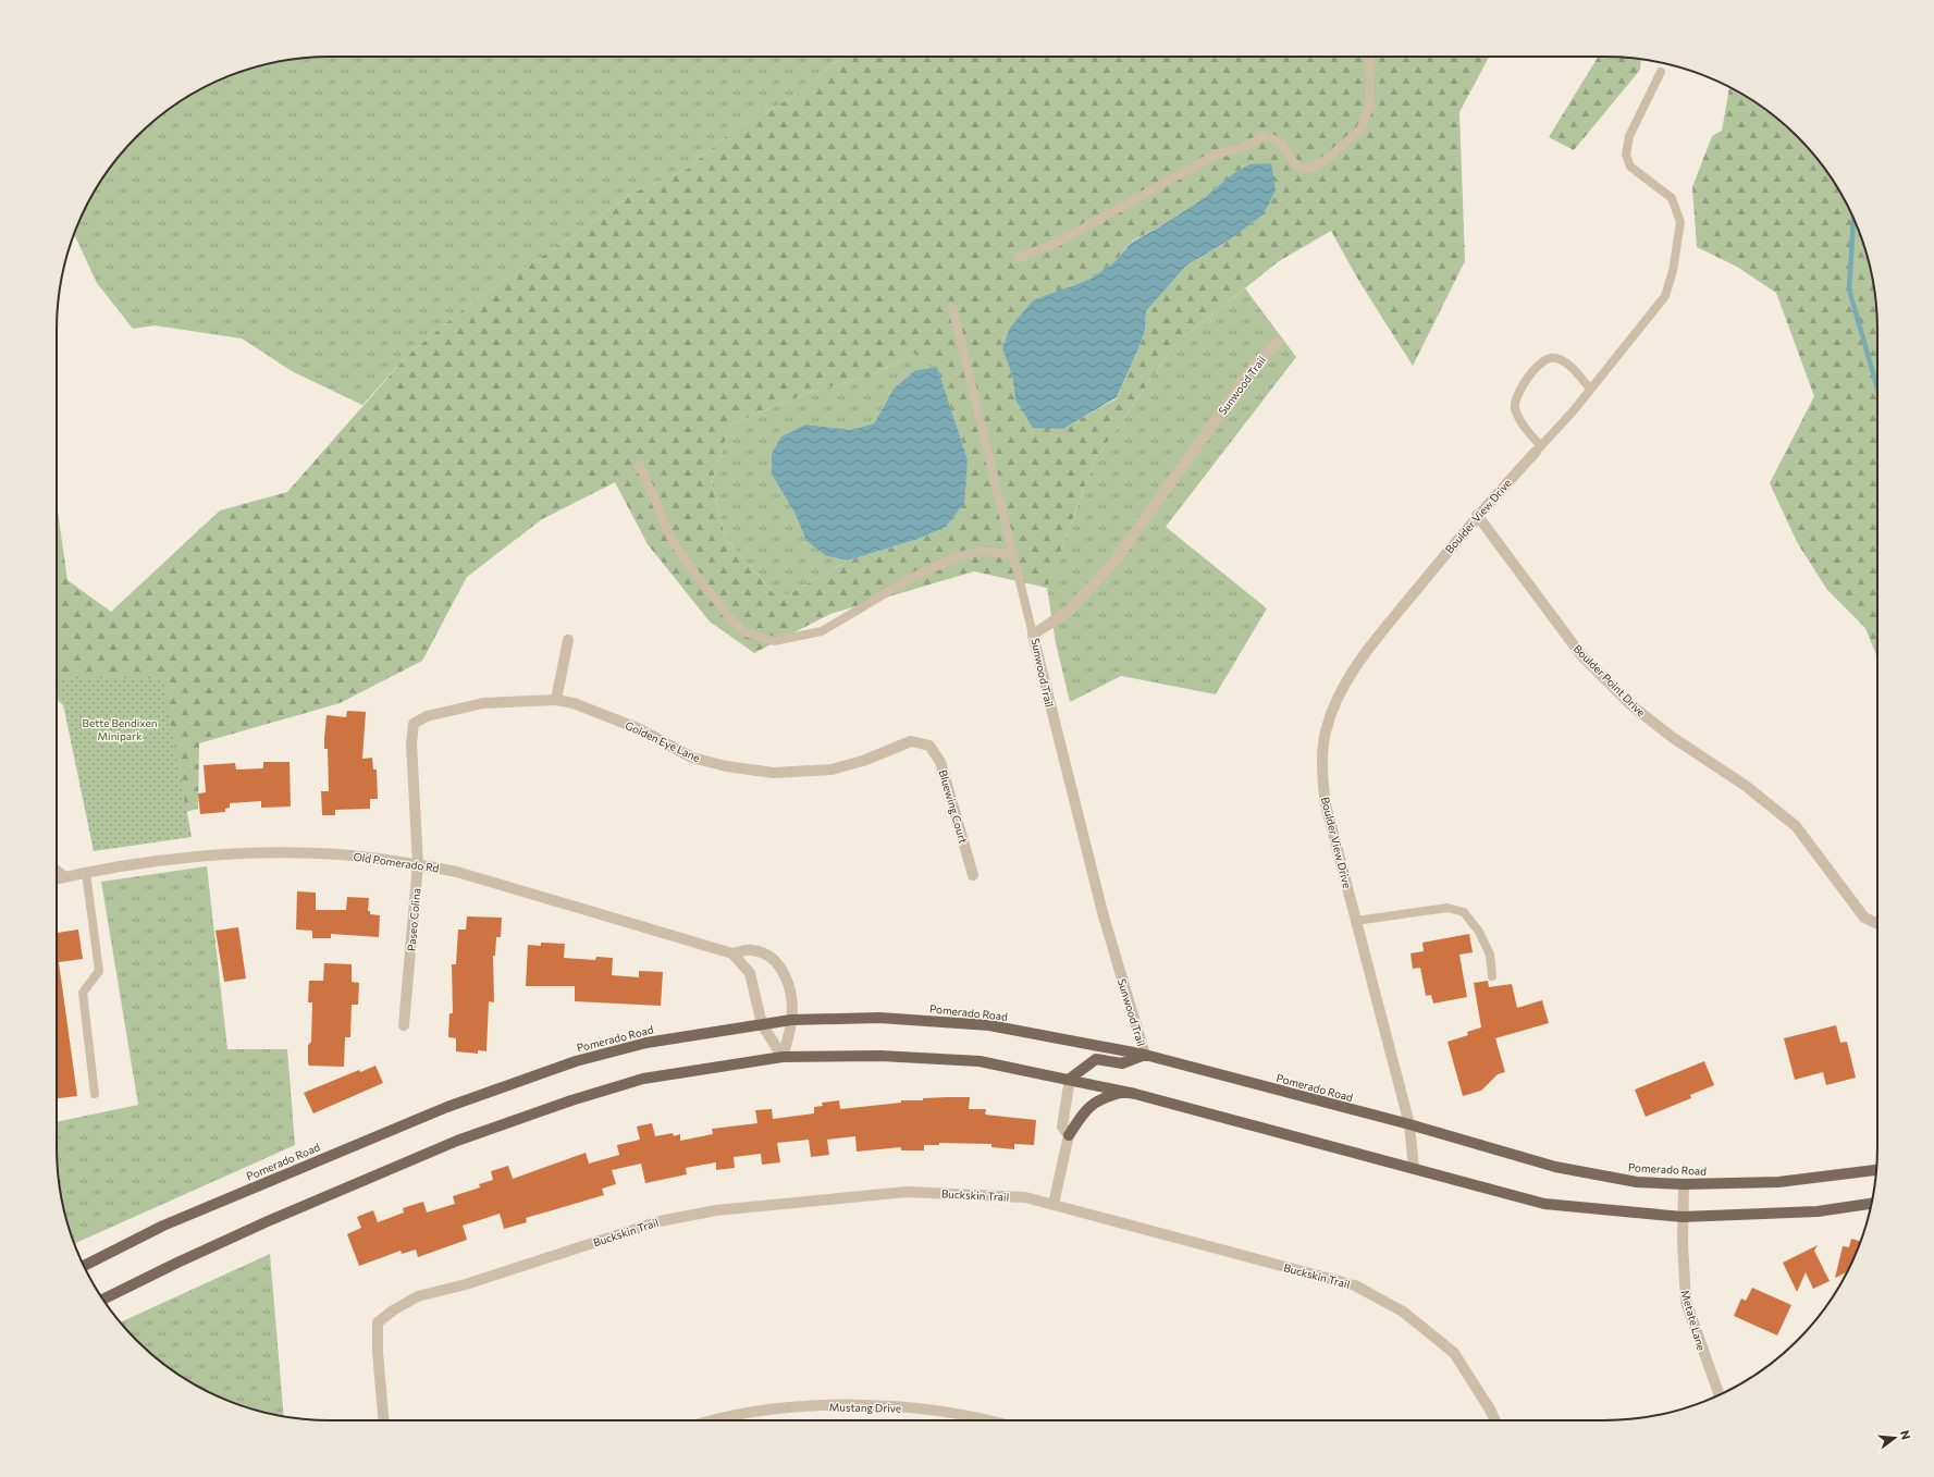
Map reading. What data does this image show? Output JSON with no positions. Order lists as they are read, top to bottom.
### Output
{
  "streets": {
    "main road": ["Pomerado Road"],
    "street": [
      "Sunwood Trail",
      "Boulder View Drive",
      "Boulder Point Drive",
      "Golden Eye Lane",
      "Bluewing Court",
      "Old Pomerado Rd",
      "Paseo Colina",
      "Buckskin Trail",
      "Metate Lane",
      "Mustang Drive"
    ]
  },
  "crossings": [
    ["Sunwood Trail", "Pomerado Road"],
    ["Boulder View Drive", "Boulder Point Drive"],
    ["Boulder View Drive", "Pomerado Road"],
    ["Golden Eye Lane", "Bluewing Court"],
    ["Golden Eye Lane", "Paseo Colina"],
    ["Old Pomerado Rd", "Paseo Colina"],
    ["Old Pomerado Rd", "Pomerado Road"],
    ["Pomerado Road", "Metate Lane"]
  ],
  "parks": ["Bette Bendixen Minipark"],
  "north": "right"
}
